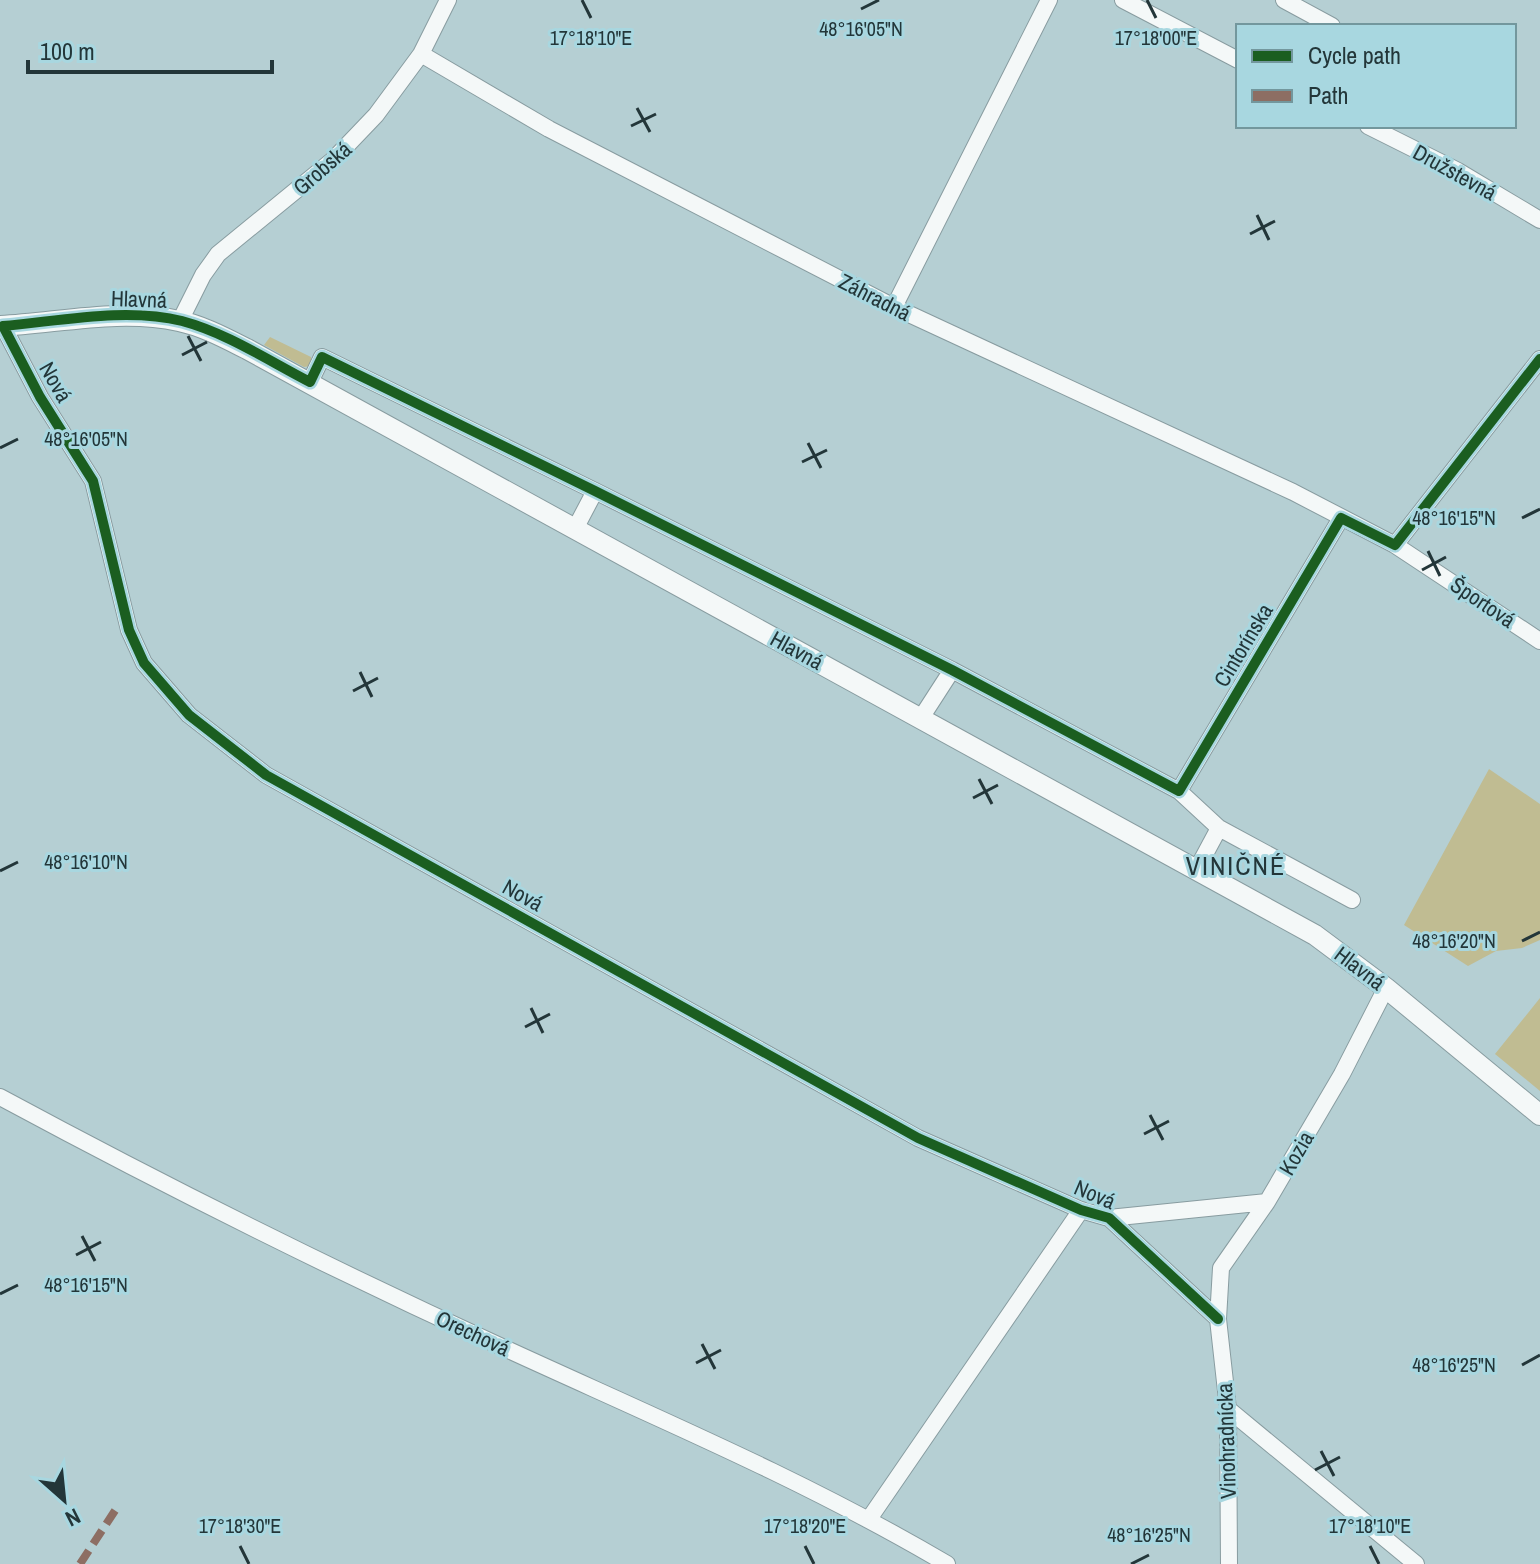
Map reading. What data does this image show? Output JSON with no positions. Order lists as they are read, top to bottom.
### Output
{
  "streets": {
    "main road": ["Hlavná"],
    "street": [
      "Grobská",
      "Družstevná",
      "Záhradná",
      "Nová",
      "Športová",
      "Cintorínska",
      "Kozia",
      "Orechová",
      "Vinohradnícka"
    ]
  },
  "crossings": [
    ["Grobská", "Záhradná"],
    ["Grobská", "Hlavná"],
    ["Záhradná", "Športová"],
    ["Záhradná", "Cintorínska"],
    ["Hlavná", "Nová"],
    ["Hlavná", "Kozia"],
    ["Nová", "Kozia"],
    ["Nová", "Vinohradnícka"],
    ["Športová", "Cintorínska"],
    ["Kozia", "Vinohradnícka"]
  ],
  "districts": ["VINIČNÉ"],
  "legend": ["Cycle path", "Path"],
  "scale_bar": "100 m",
  "north": "bottom right",
  "coordinates": [
    "48°16'05\"N",
    "17°18'10\"E",
    "17°18'00\"E",
    "48°16'15\"N",
    "48°16'10\"N",
    "48°16'20\"N",
    "48°16'25\"N",
    "17°18'30\"E",
    "17°18'20\"E"
  ]
}
